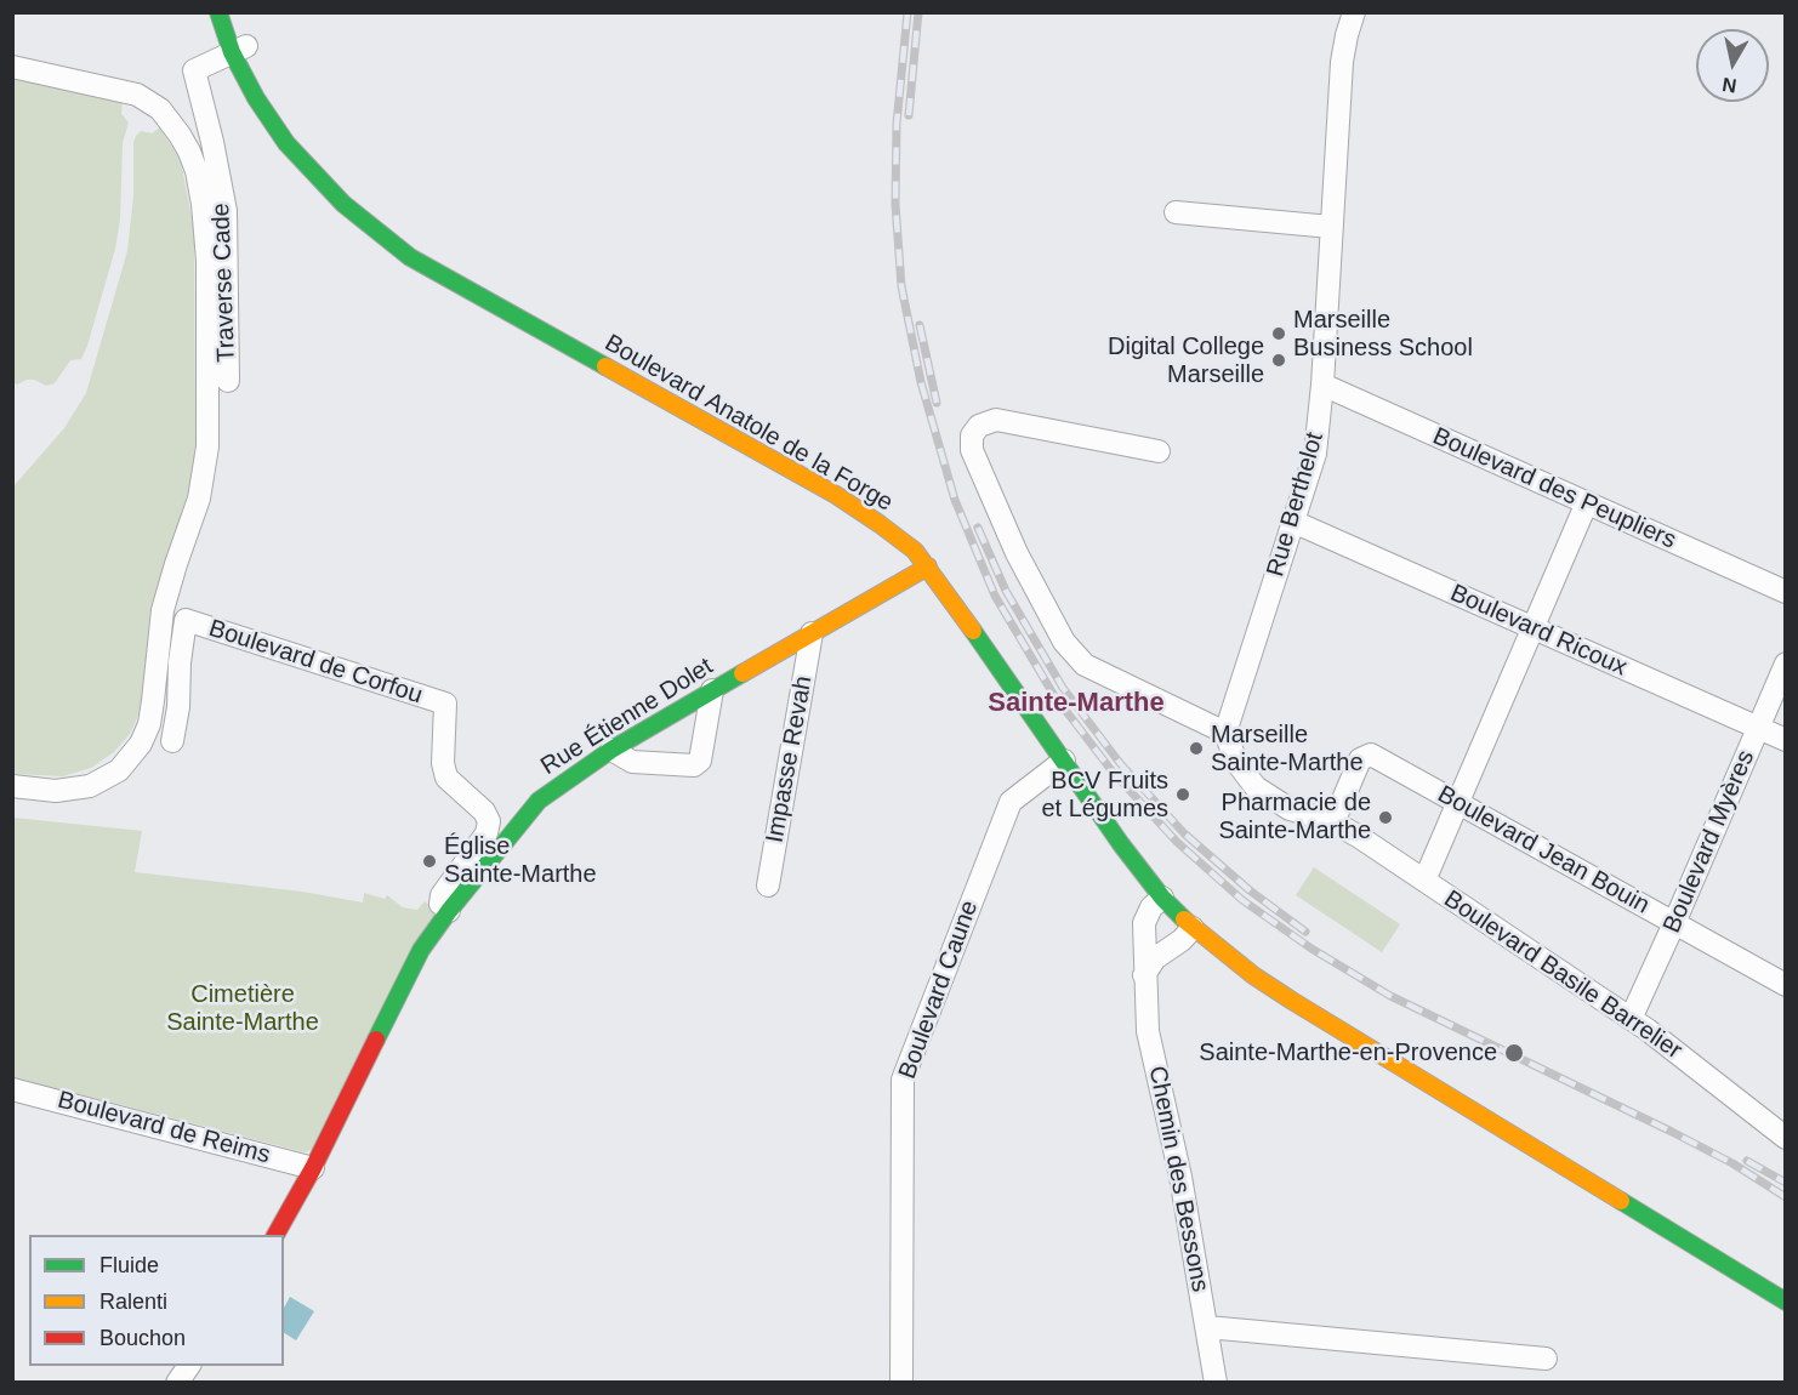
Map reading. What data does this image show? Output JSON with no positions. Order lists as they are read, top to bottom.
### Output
{
  "streets": {
    "main road": ["Boulevard Anatole de la Forge", "Rue Étienne Dolet"],
    "street": [
      "Traverse Cade",
      "Boulevard des Peupliers",
      "Rue Berthelot",
      "Boulevard Ricoux",
      "Boulevard de Corfou",
      "Impasse Revah",
      "Boulevard Myères",
      "Boulevard Jean Bouin",
      "Boulevard Basile Barrelier",
      "Boulevard Caune",
      "Boulevard de Reims",
      "Chemin des Bessons"
    ]
  },
  "crossings": [
    ["Traverse Cade", "Boulevard Anatole de la Forge"],
    ["Boulevard Anatole de la Forge", "Rue Étienne Dolet"],
    ["Boulevard Anatole de la Forge", "Boulevard Caune"],
    ["Boulevard Anatole de la Forge", "Chemin des Bessons"],
    ["Boulevard des Peupliers", "Rue Berthelot"],
    ["Rue Berthelot", "Boulevard Ricoux"],
    ["Rue Berthelot", "Boulevard Basile Barrelier"],
    ["Boulevard Ricoux", "Boulevard Myères"],
    ["Boulevard de Corfou", "Rue Étienne Dolet"],
    ["Rue Étienne Dolet", "Impasse Revah"],
    ["Rue Étienne Dolet", "Boulevard de Reims"],
    ["Boulevard Myères", "Boulevard Jean Bouin"],
    ["Boulevard Myères", "Boulevard Basile Barrelier"],
    ["Boulevard Jean Bouin", "Boulevard Basile Barrelier"]
  ],
  "districts": ["Sainte-Marthe"],
  "parks": ["Cimetière Sainte-Marthe"],
  "places": [
    "Marseille Business School",
    "Digital College Marseille",
    "Marseille Sainte-Marthe",
    "BCV Fruits et Légumes",
    "Pharmacie de Sainte-Marthe",
    "Église Sainte-Marthe",
    "Sainte-Marthe-en-Provence"
  ],
  "legend": ["Fluide", "Ralenti", "Bouchon"],
  "north": "bottom"
}
